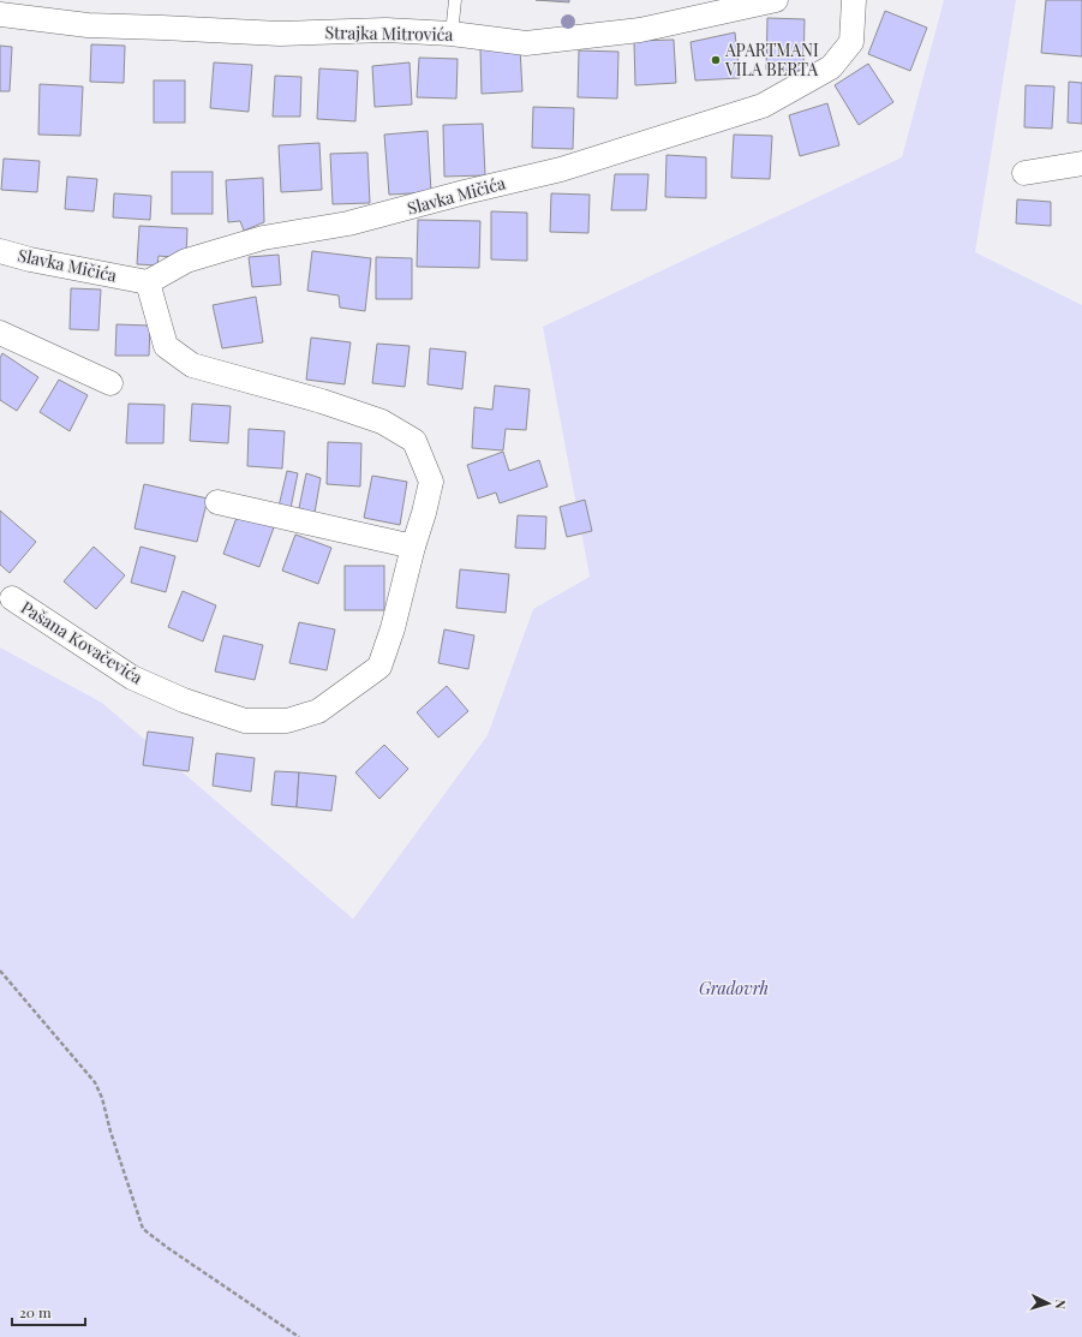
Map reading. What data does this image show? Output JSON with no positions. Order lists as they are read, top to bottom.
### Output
{
  "streets": {
    "street": ["Strajka Mitrovića", "Slavka Mičića", "Pašana Kovačevića"]
  },
  "crossings": [
    ["Slavka Mičića", "Pašana Kovačevića"]
  ],
  "parks": ["Gradovrh"],
  "places": ["APARTMANI VILA BERTA"],
  "scale_bar": "20 m",
  "north": "right"
}
